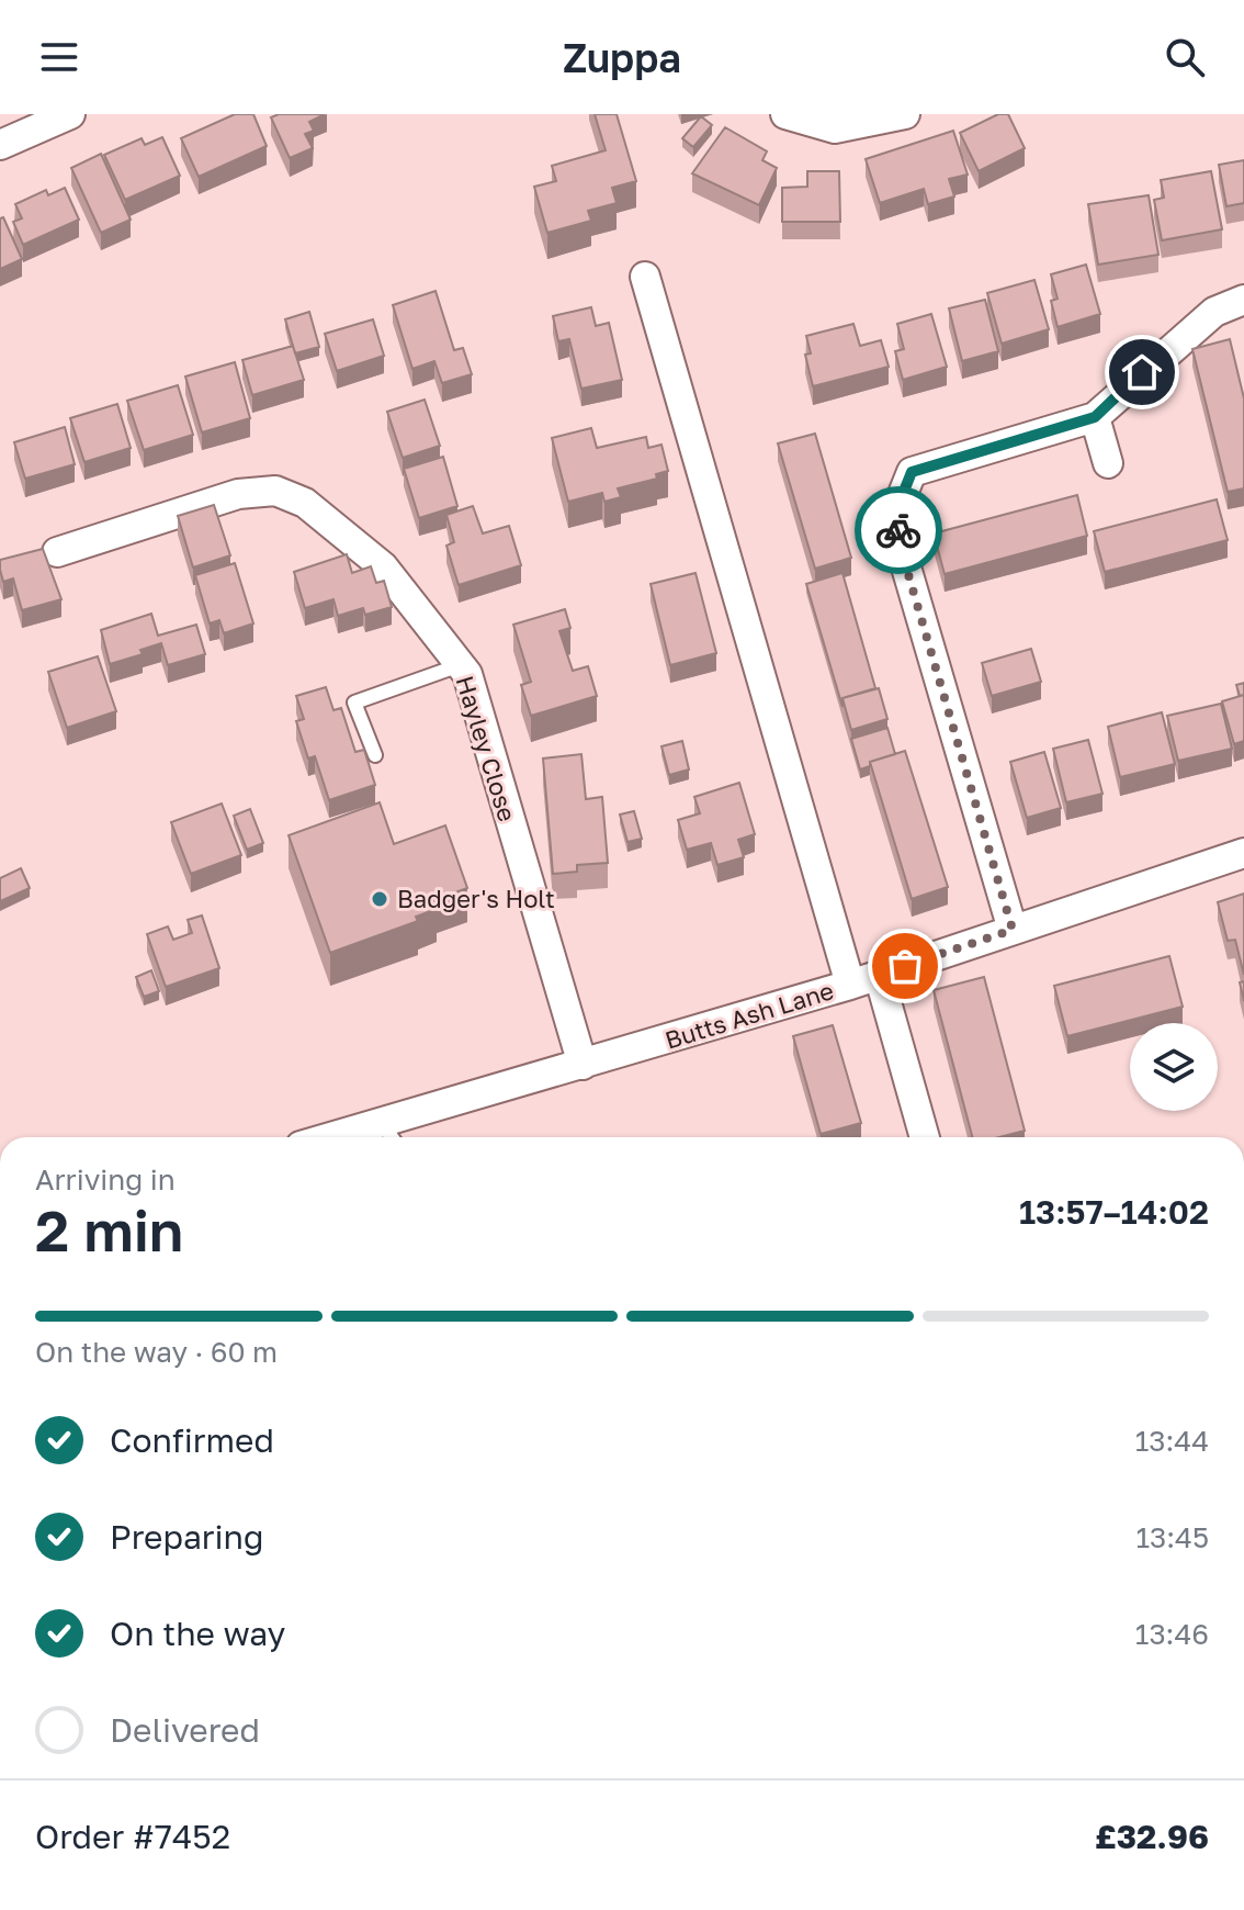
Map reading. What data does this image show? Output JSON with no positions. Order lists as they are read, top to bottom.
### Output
{
  "streets": {
    "street": ["Hayley Close", "Butts Ash Lane"]
  },
  "crossings": [
    ["Hayley Close", "Butts Ash Lane"]
  ],
  "places": ["Badger's Holt"],
  "page": {
    "header": "Zuppa",
    "heading": ["2 min", "Arriving in", "13:57–14:02"],
    "panel": ["Order #7452", "£32.96"],
    "bar": "On the way · 60 m",
    "list": [
      ["Confirmed", "13:44"],
      ["Preparing", "13:45"],
      ["On the way", "13:46"],
      "Delivered"
    ]
  }
}
